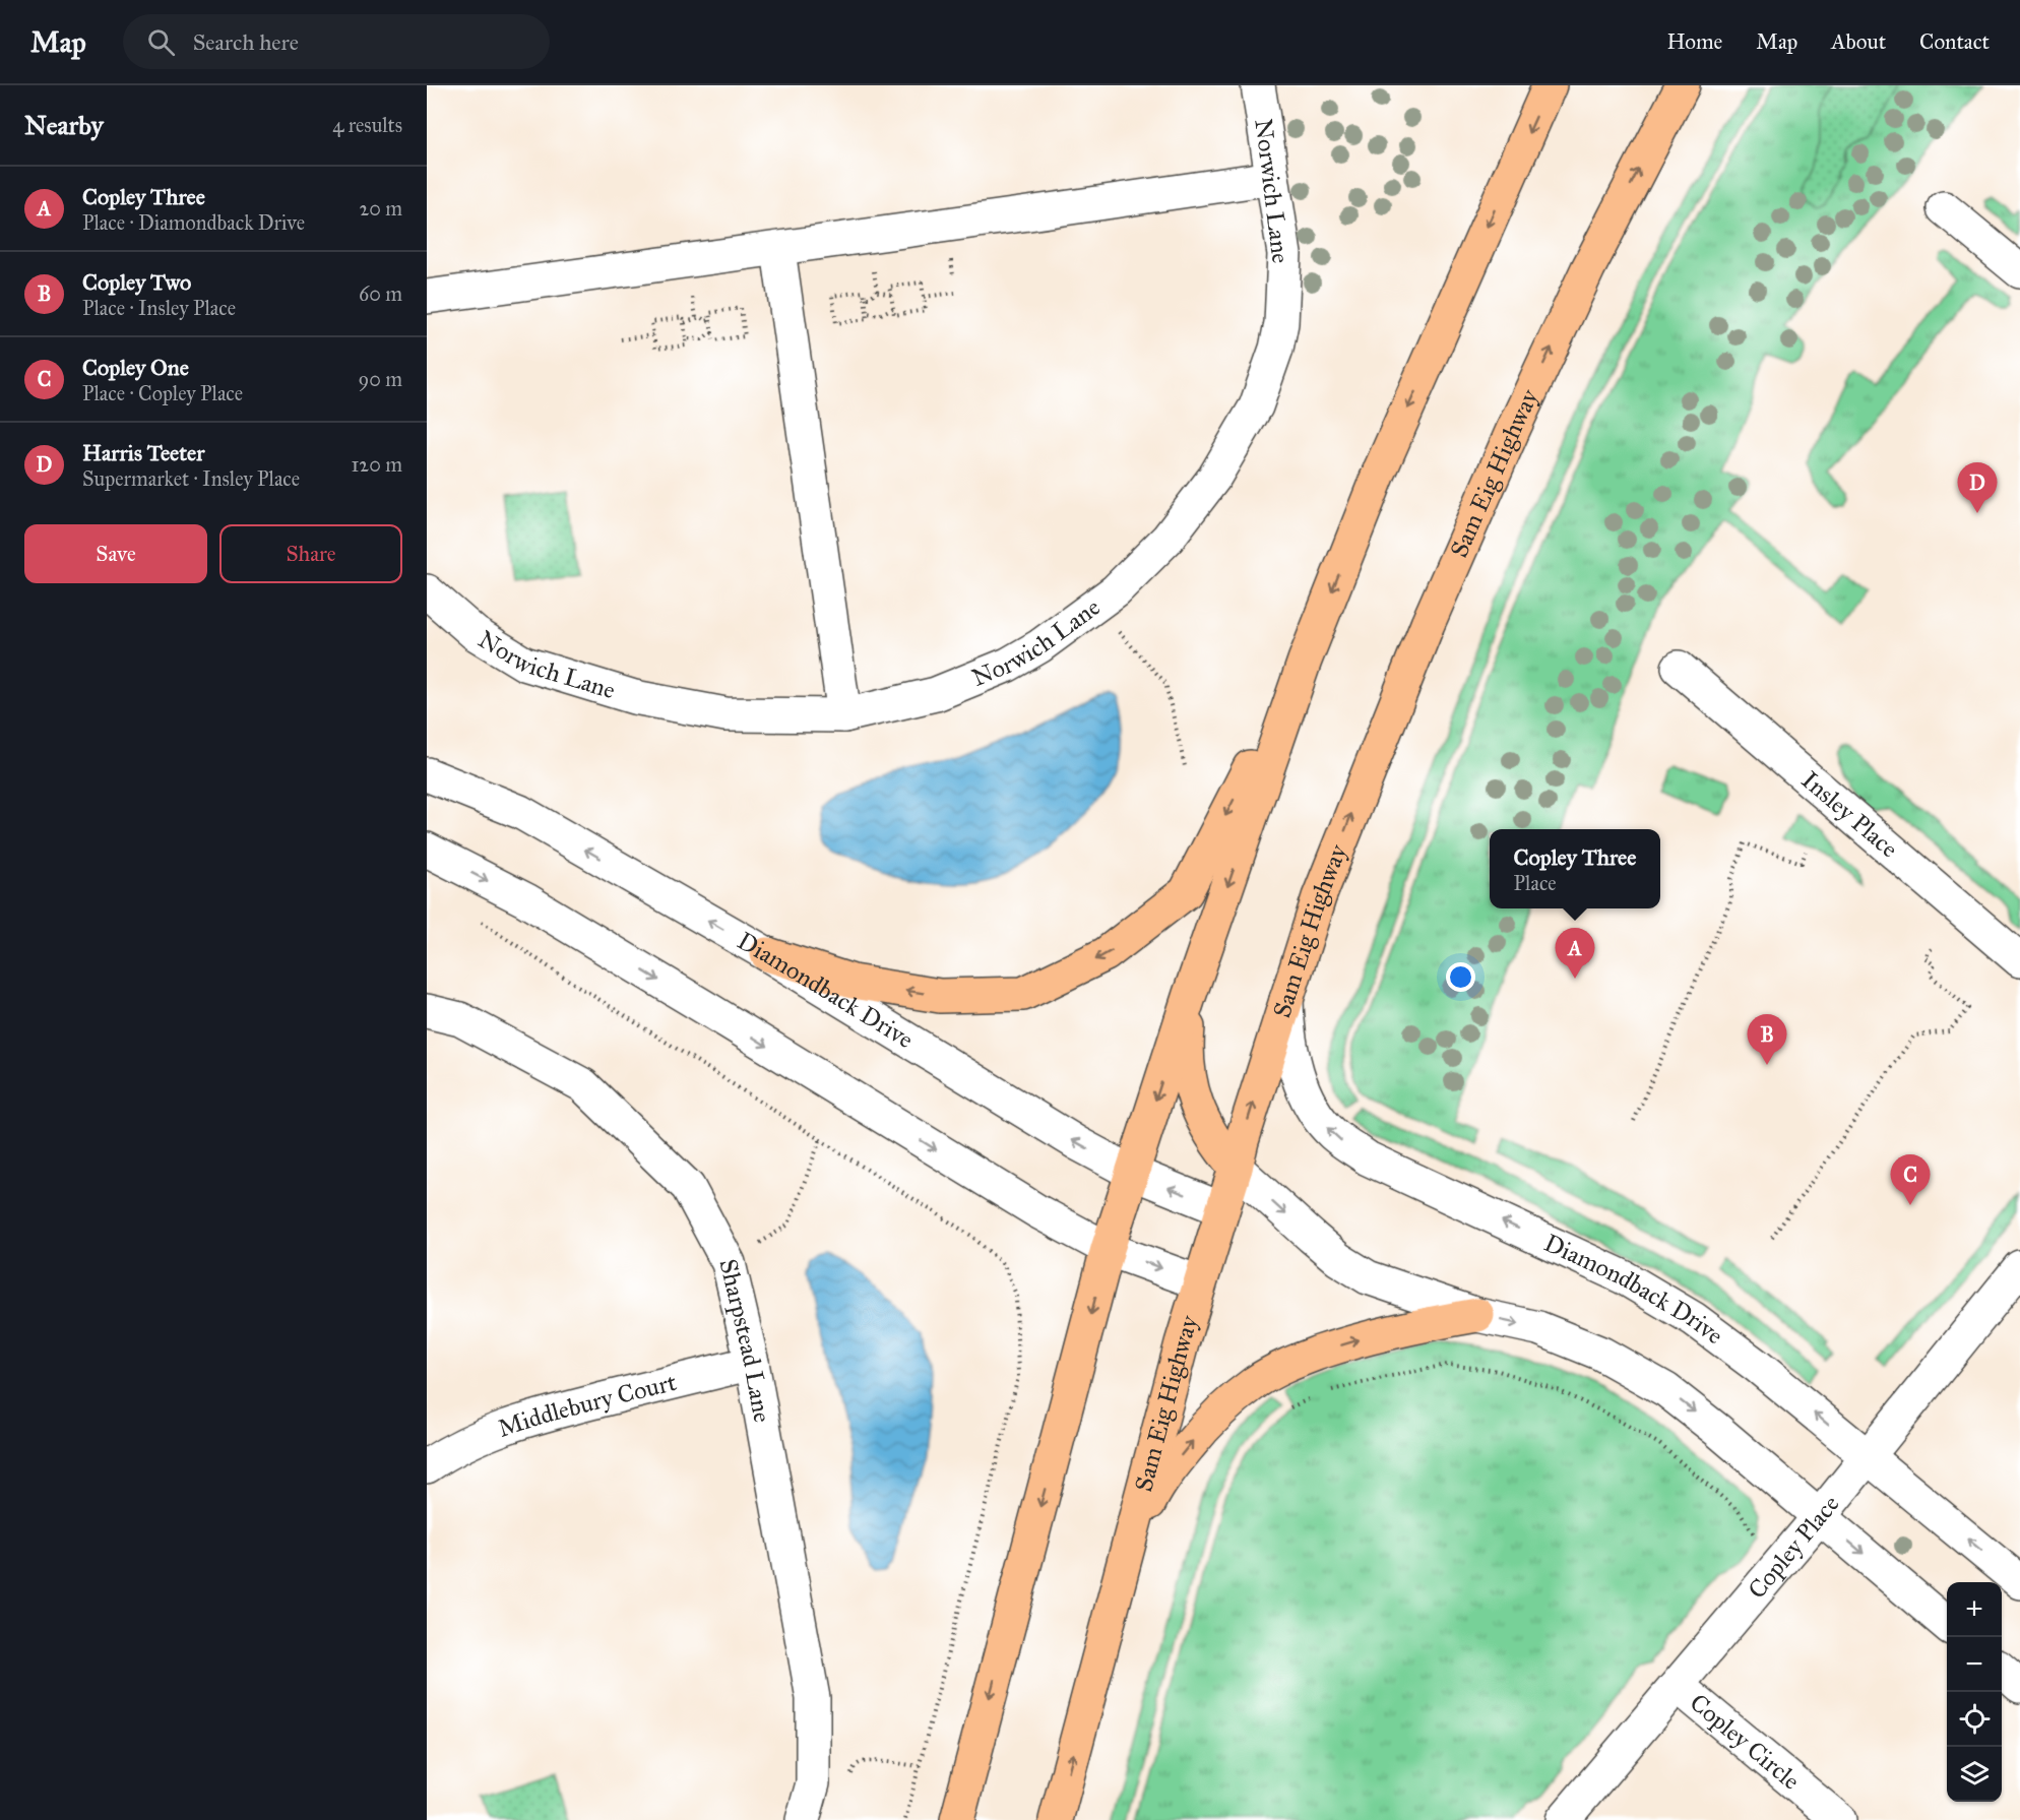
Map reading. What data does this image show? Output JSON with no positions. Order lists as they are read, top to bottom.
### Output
{
  "streets": {
    "main road": ["Sam Eig Highway"],
    "street": [
      "Norwich Lane",
      "Insley Place",
      "Diamondback Drive",
      "Sharpstead Lane",
      "Middlebury Court",
      "Copley Place",
      "Copley Circle"
    ]
  },
  "crossings": [
    ["Sam Eig Highway", "Diamondback Drive"],
    ["Diamondback Drive", "Copley Place"],
    ["Sharpstead Lane", "Middlebury Court"],
    ["Copley Place", "Copley Circle"]
  ],
  "page": {
    "header": "Map",
    "search": "Search here",
    "nav": [
      "Home",
      "Map",
      "About",
      "Contact"
    ],
    "heading": ["Nearby", "4 results"],
    "list": [
      {
        "mark": "A",
        "name": "Copley Three",
        "note": "Place · Diamondback Drive",
        "value": "20 m"
      },
      {
        "mark": "B",
        "name": "Copley Two",
        "note": "Place · Insley Place",
        "value": "60 m"
      },
      {
        "mark": "C",
        "name": "Copley One",
        "note": "Place · Copley Place",
        "value": "90 m"
      },
      {
        "mark": "D",
        "name": "Harris Teeter",
        "note": "Supermarket · Insley Place",
        "value": "120 m"
      }
    ],
    "pins": [
      "D",
      "A",
      "B",
      "C"
    ],
    "buttons": ["Save", "Share"],
    "popup": ["Copley Three", "Place"],
    "map_buttons": ["+", "−"]
  }
}
